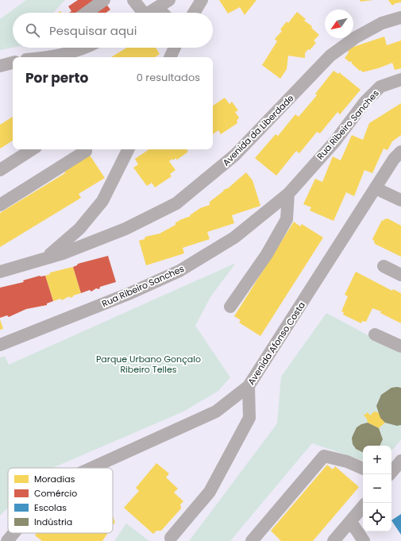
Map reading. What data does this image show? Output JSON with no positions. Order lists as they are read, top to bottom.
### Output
{
  "streets": {
    "street": ["Rua Ribeiro Sanches", "Avenida da Liberdade", "Avenida Afonso Costa"]
  },
  "parks": ["Parque Urbano Gonçalo Ribeiro Telles"],
  "legend": [
    "Moradias",
    "Comércio",
    "Escolas",
    "Indústria"
  ],
  "north": "bottom left",
  "page": {
    "search": "Pesquisar aqui",
    "heading": ["Por perto", "0 resultados"],
    "map_buttons": ["+", "−"]
  }
}
